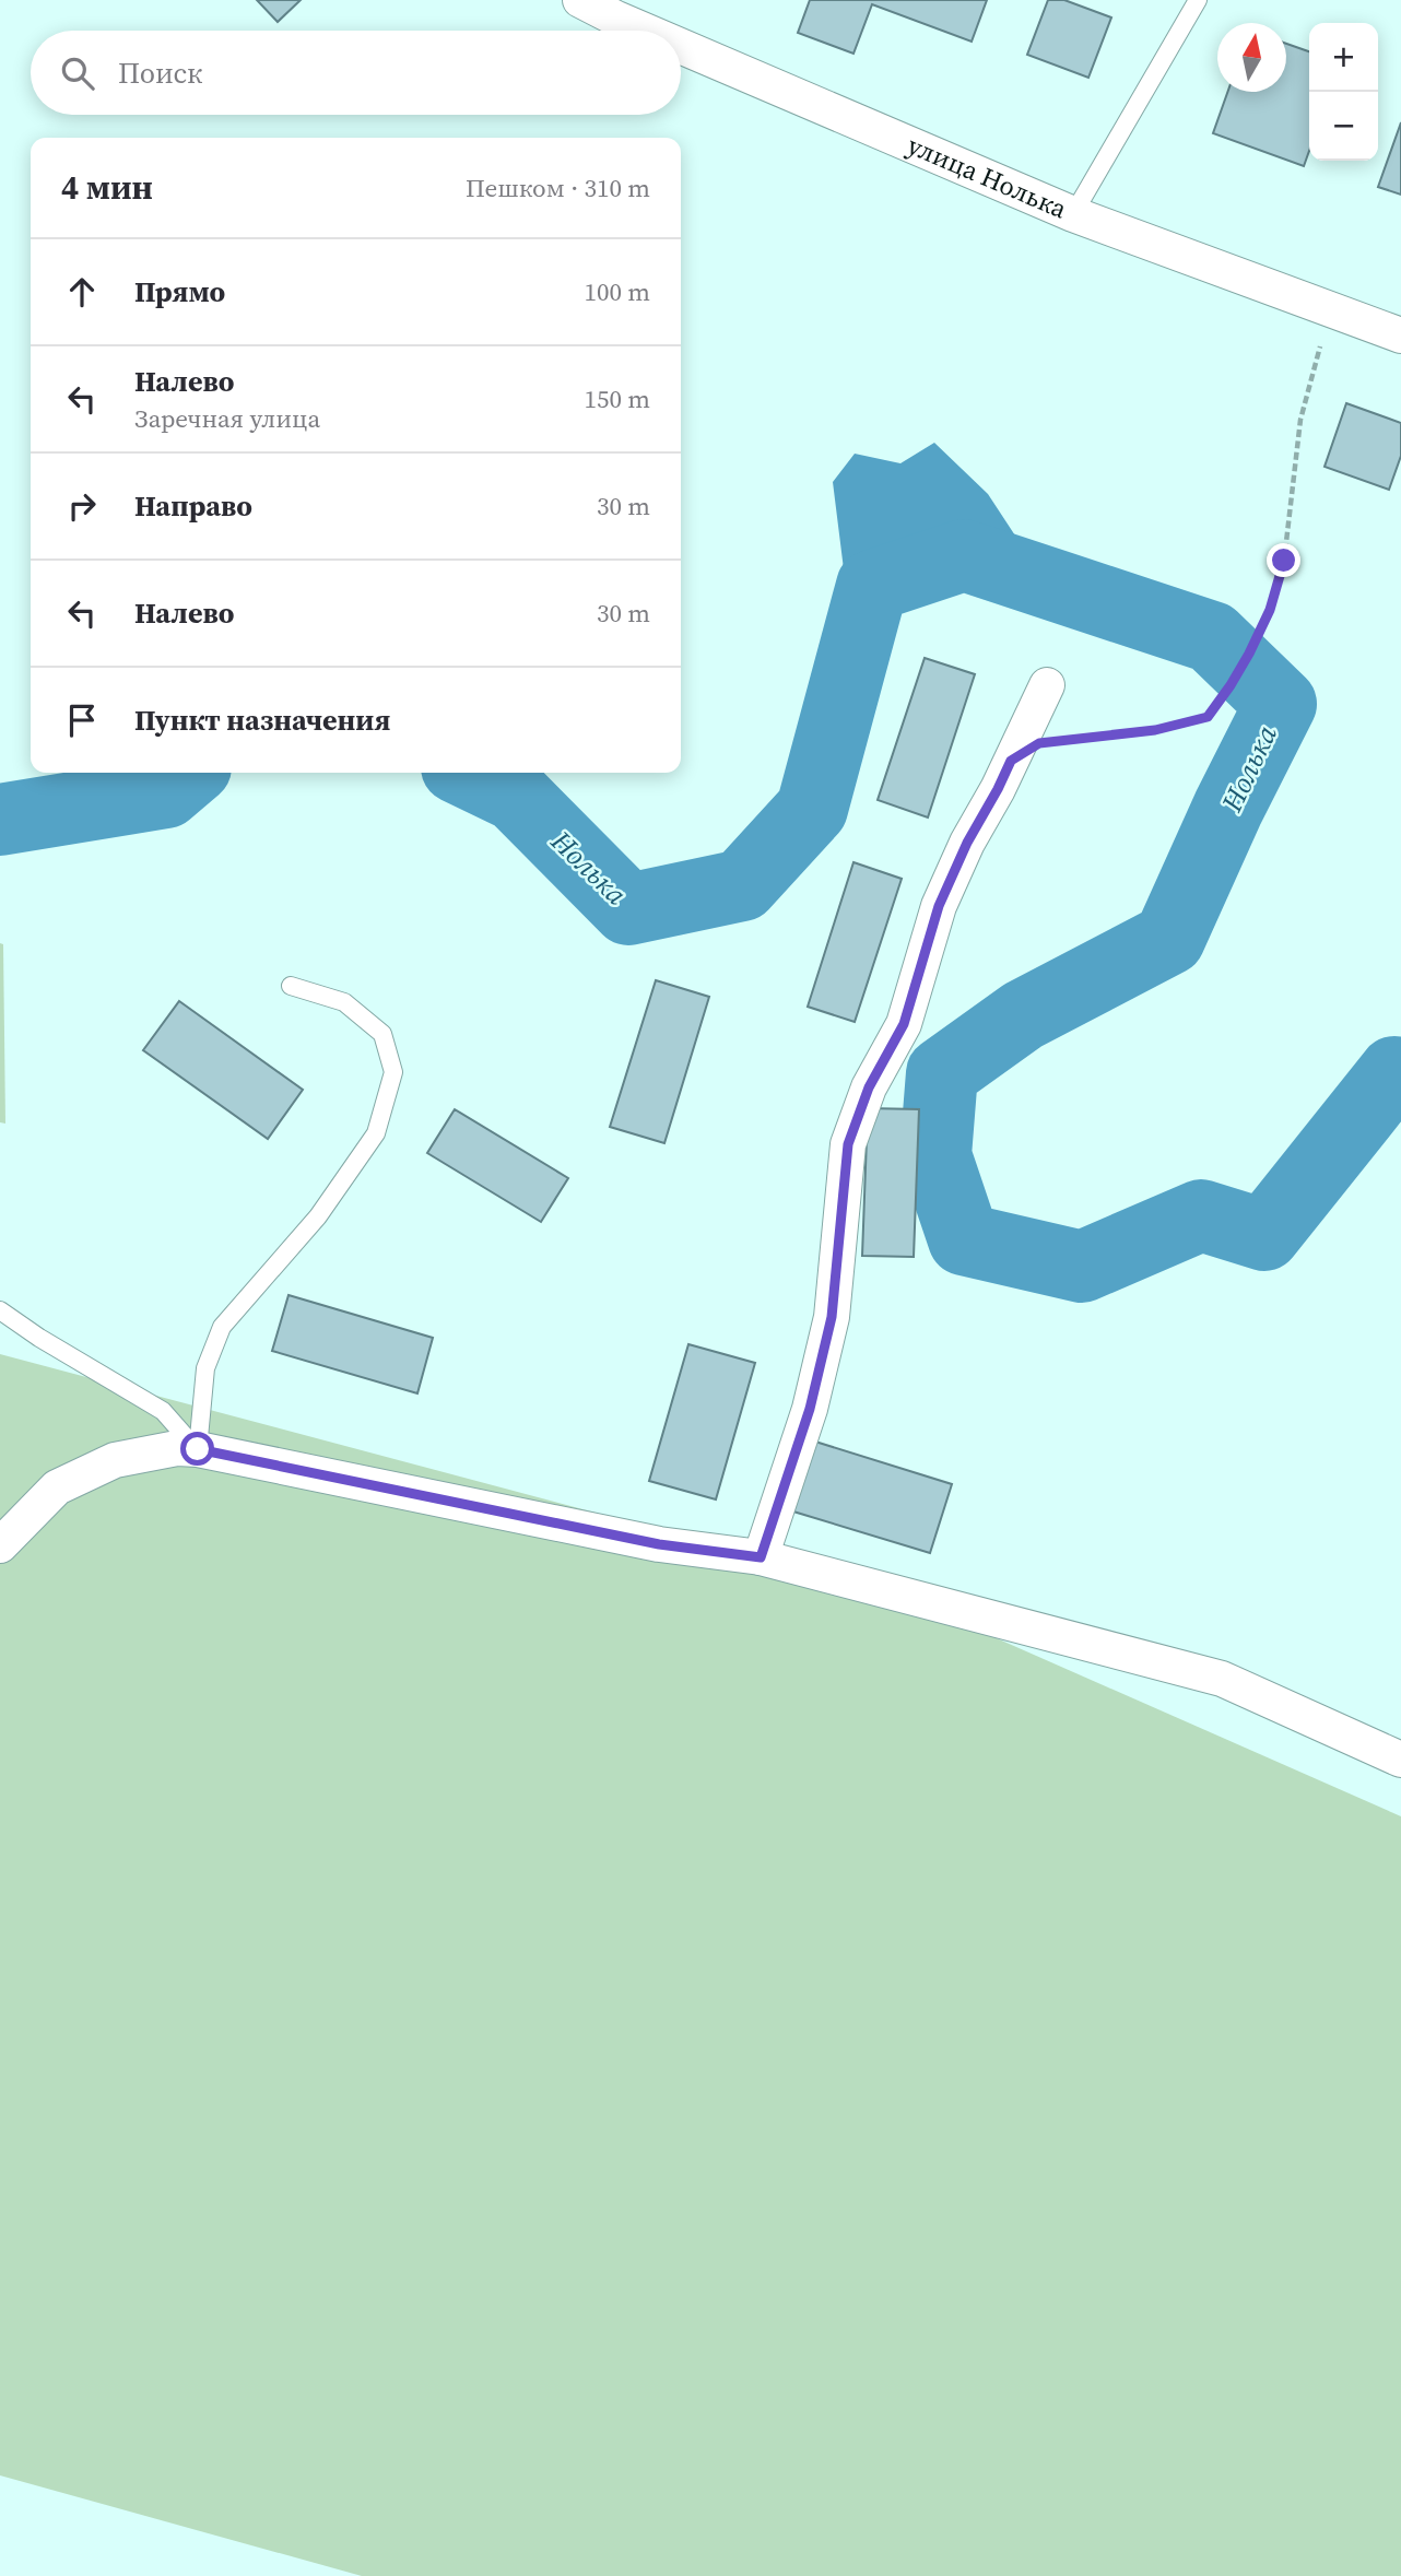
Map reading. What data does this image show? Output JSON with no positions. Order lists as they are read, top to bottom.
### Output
{
  "streets": {
    "street": ["улица Нолька"]
  },
  "water": ["Нолька"],
  "north": "top",
  "page": {
    "map_buttons": ["+", "−"],
    "search": "Поиск",
    "heading": ["4 мин", "Пешком · 310 m"],
    "list": [
      ["Прямо", "100 m"],
      ["Налево", "Заречная улица", "150 m"],
      ["Направо", "30 m"],
      ["Налево", "30 m"],
      "Пункт назначения"
    ]
  }
}
